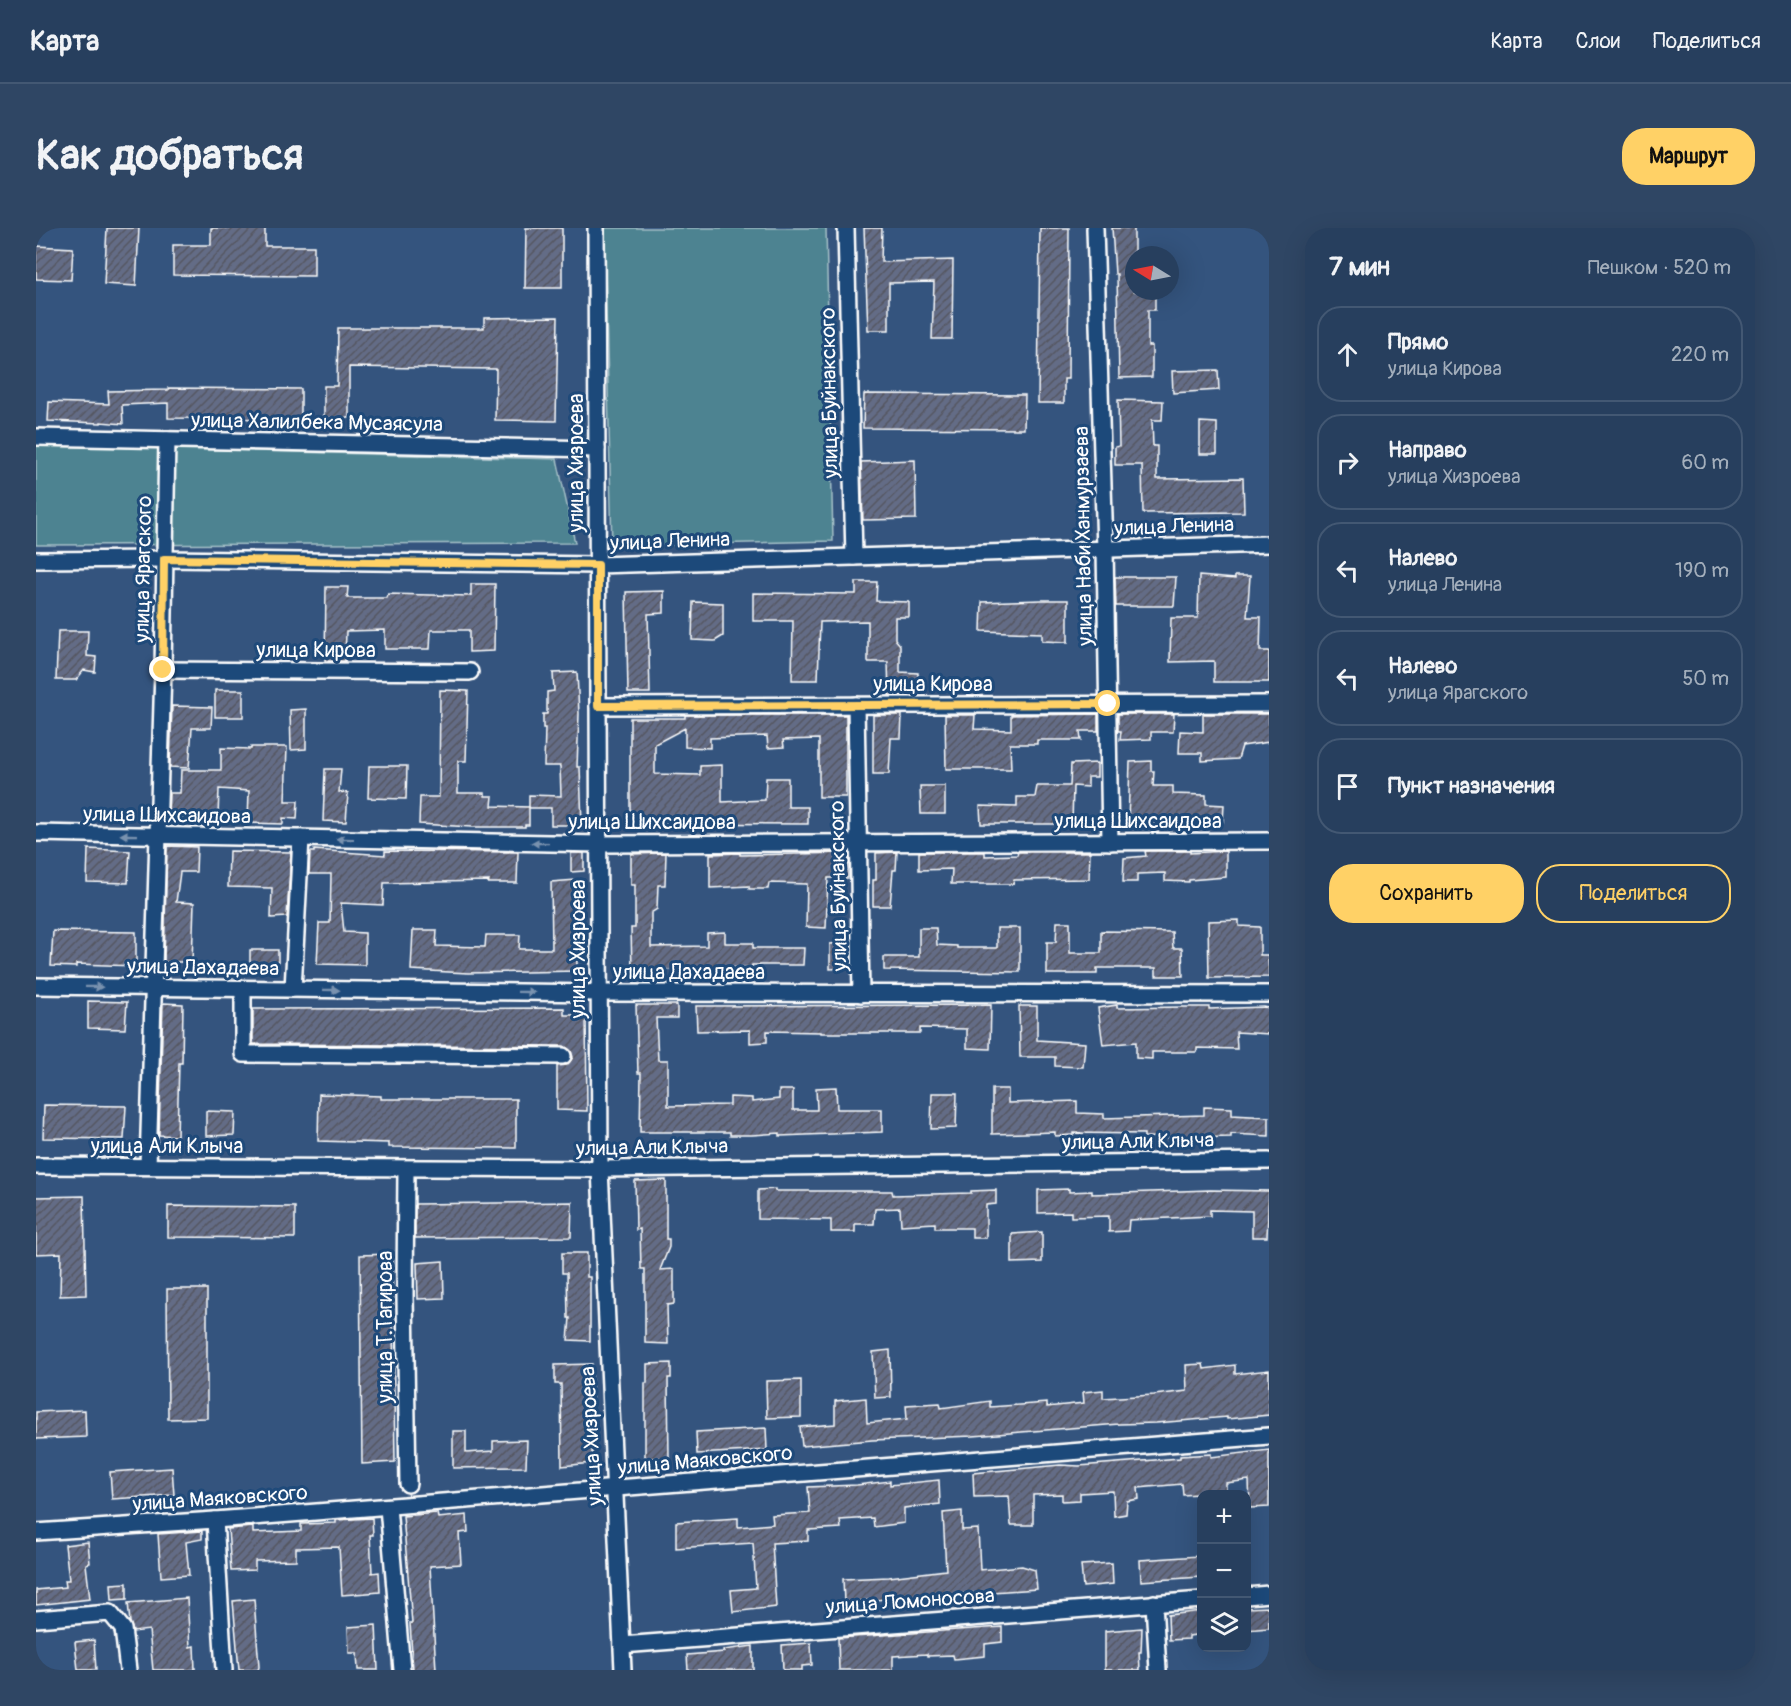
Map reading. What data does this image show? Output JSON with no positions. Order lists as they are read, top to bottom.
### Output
{
  "streets": {
    "street": [
      "улица Буйнакского",
      "улица Халилбека Мусаясула",
      "улица Хизроева",
      "улица Ленина",
      "улица Наби Ханмурзаева",
      "улица Ярагского",
      "улица Кирова",
      "улица Шихсаидова",
      "улица Дахадаева",
      "улица Али Клыча",
      "улица Т.Тагирова",
      "улица Маяковского",
      "улица Ломоносова"
    ]
  },
  "crossings": [
    ["улица Буйнакского", "улица Ленина"],
    ["улица Буйнакского", "улица Кирова"],
    ["улица Буйнакского", "улица Шихсаидова"],
    ["улица Буйнакского", "улица Дахадаева"],
    ["улица Халилбека Мусаясула", "улица Хизроева"],
    ["улица Халилбека Мусаясула", "улица Ярагского"],
    ["улица Хизроева", "улица Ленина"],
    ["улица Хизроева", "улица Кирова"],
    ["улица Хизроева", "улица Шихсаидова"],
    ["улица Хизроева", "улица Дахадаева"],
    ["улица Хизроева", "улица Али Клыча"],
    ["улица Хизроева", "улица Маяковского"],
    ["улица Хизроева", "улица Ломоносова"],
    ["улица Ленина", "улица Наби Ханмурзаева"],
    ["улица Ленина", "улица Ярагского"],
    ["улица Наби Ханмурзаева", "улица Кирова"],
    ["улица Наби Ханмурзаева", "улица Шихсаидова"],
    ["улица Ярагского", "улица Кирова"],
    ["улица Ярагского", "улица Шихсаидова"],
    ["улица Ярагского", "улица Дахадаева"],
    ["улица Ярагского", "улица Али Клыча"],
    ["улица Али Клыча", "улица Т.Тагирова"]
  ],
  "north": "left",
  "page": {
    "header": "Карта",
    "nav": ["Карта", "Слои", "Поделиться"],
    "buttons": [
      "Маршрут",
      ["Сохранить", "Поделиться"]
    ],
    "title": "Как добраться",
    "heading": ["7 мин", "Пешком · 520 m"],
    "list": [
      ["Прямо", "улица Кирова", "220 m"],
      ["Направо", "улица Хизроева", "60 m"],
      ["Налево", "улица Ленина", "190 m"],
      ["Налево", "улица Ярагского", "50 m"],
      "Пункт назначения"
    ],
    "map_buttons": ["+", "−"]
  }
}
